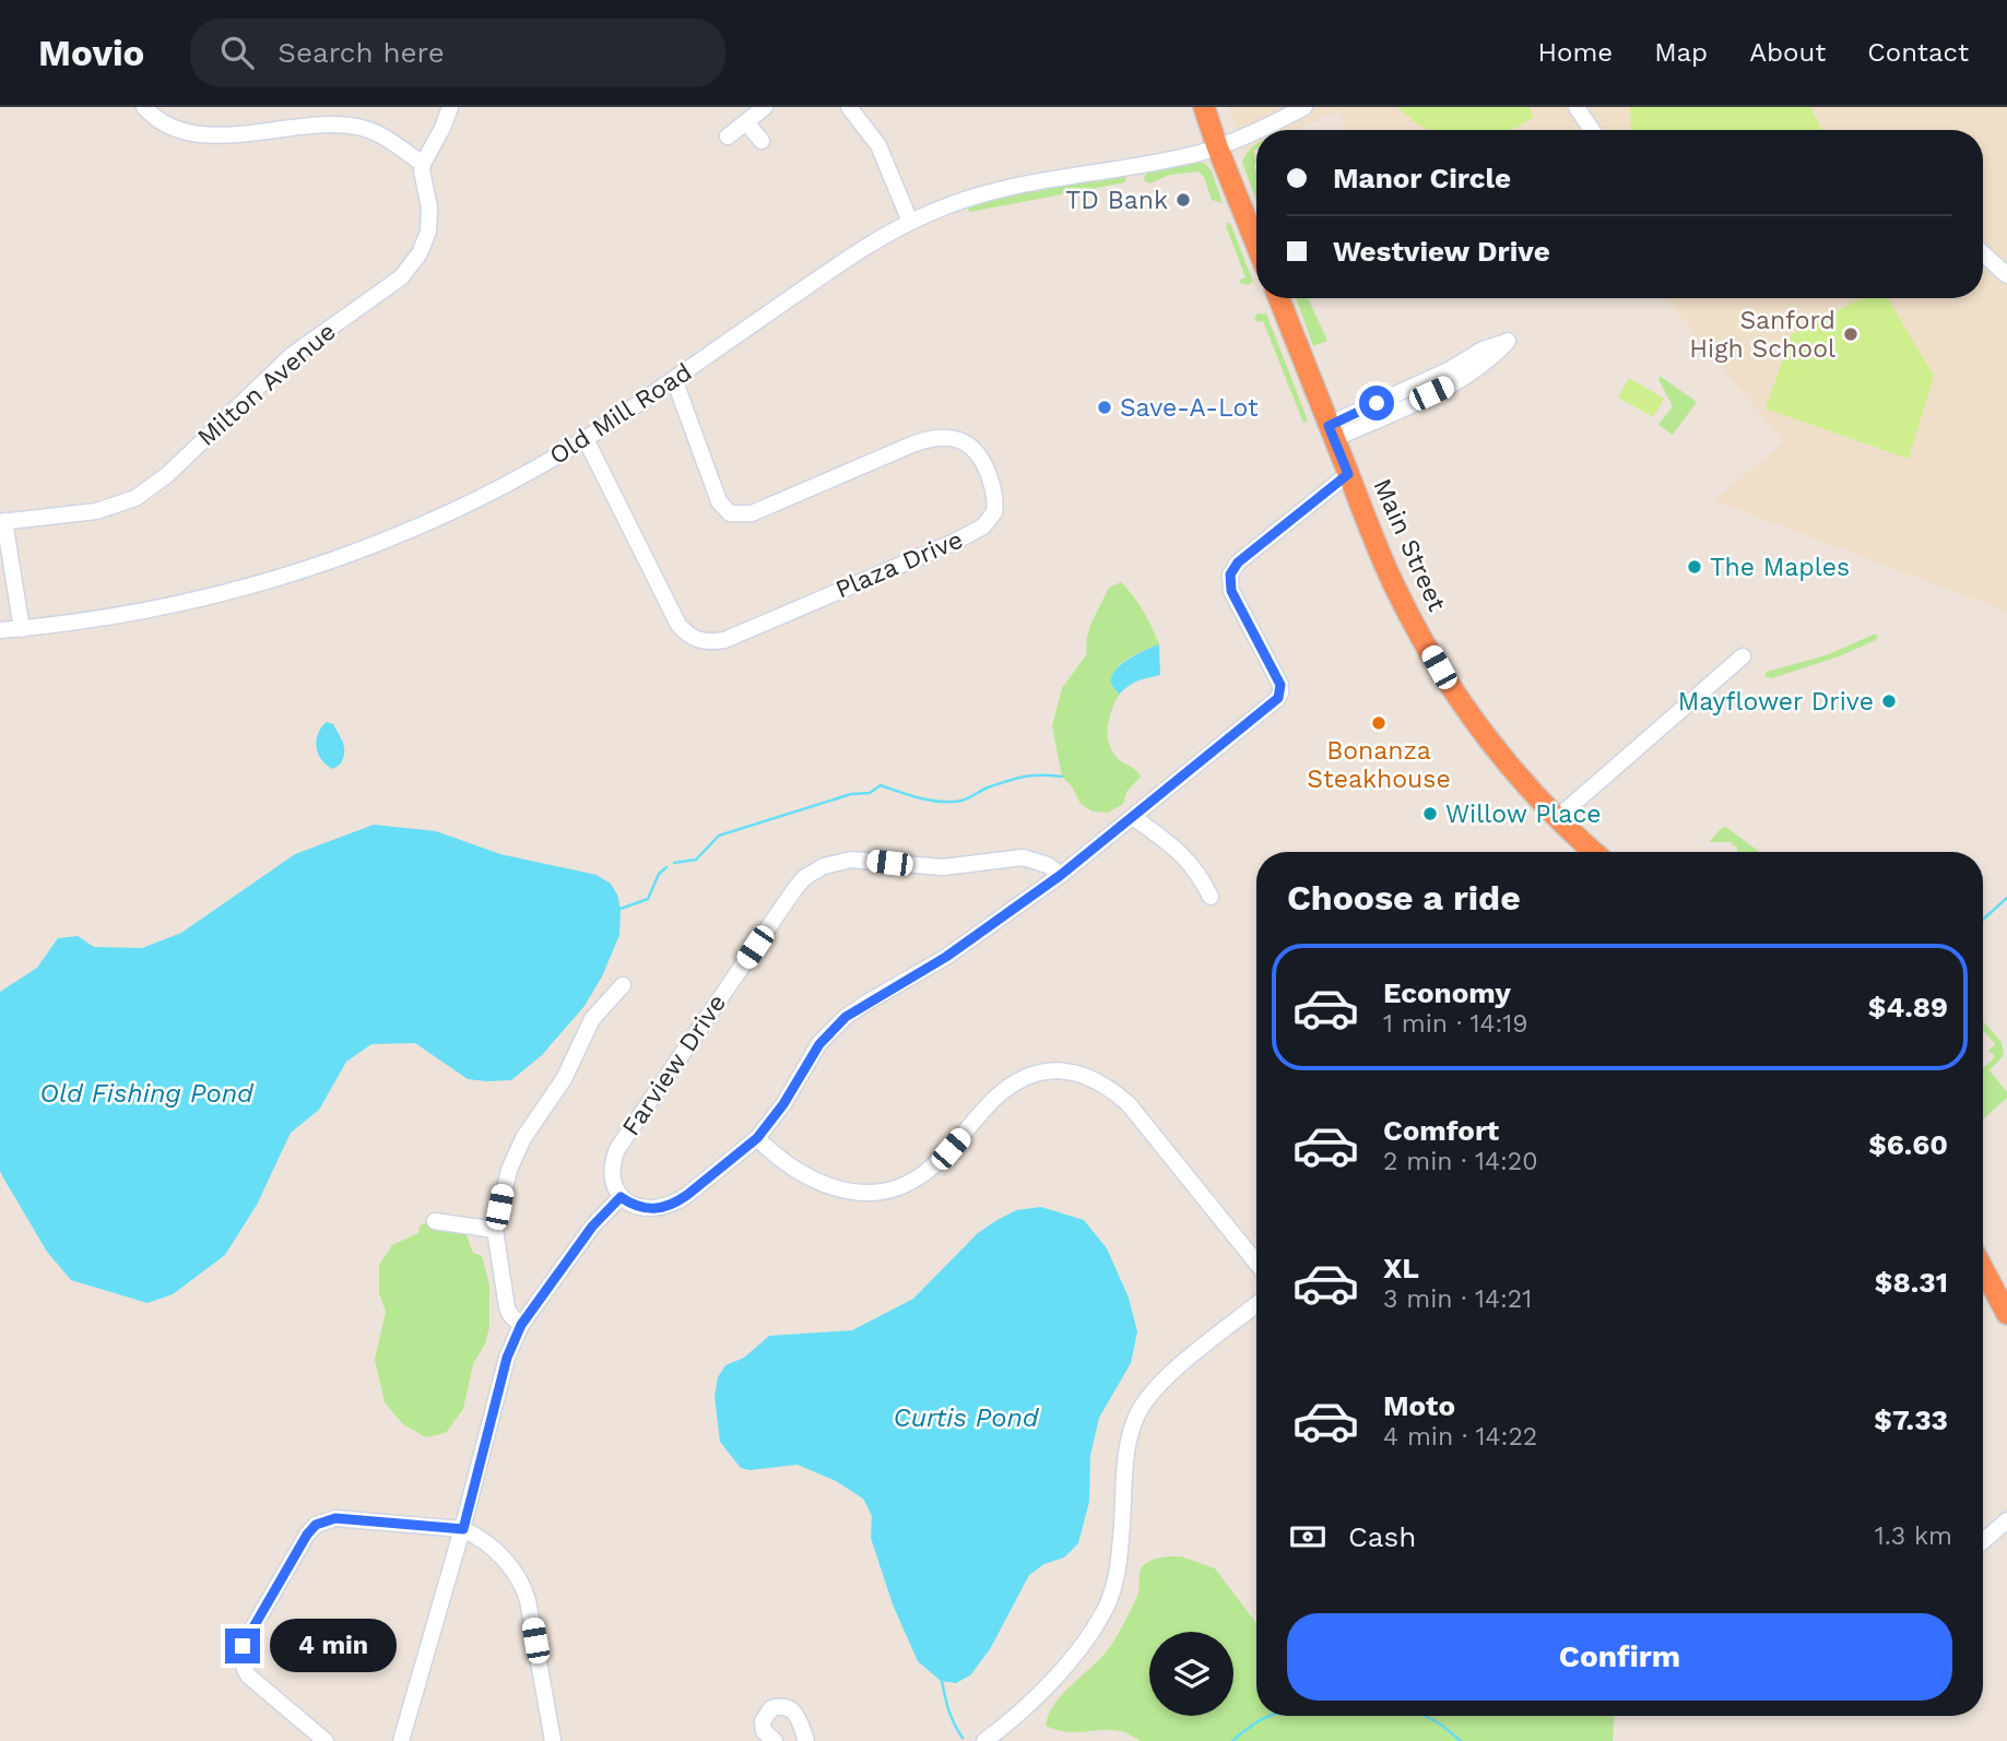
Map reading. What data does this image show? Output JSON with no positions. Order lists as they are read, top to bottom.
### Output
{
  "streets": {
    "highway": ["Main Street"],
    "street": [
      "Milton Avenue",
      "Old Mill Road",
      "Plaza Drive",
      "Farview Drive"
    ]
  },
  "crossings": [
    ["Old Mill Road", "Plaza Drive"]
  ],
  "water": ["Old Fishing Pond", "Curtis Pond"],
  "places": [
    "TD Bank",
    "Sanford High School",
    "Save-A-Lot",
    "The Maples",
    "Mayflower Drive",
    "Bonanza Steakhouse",
    "Willow Place"
  ],
  "page": {
    "header": "Movio",
    "search": "Search here",
    "nav": [
      "Home",
      "Map",
      "About",
      "Contact"
    ],
    "banner": ["Manor Circle", "Westview Drive"],
    "heading": "Choose a ride",
    "list": [
      {
        "name": "Economy",
        "note": "1 min · 14:19",
        "value": "$4.89"
      },
      {
        "name": "Comfort",
        "note": "2 min · 14:20",
        "value": "$6.60"
      },
      {
        "name": "XL",
        "note": "3 min · 14:21",
        "value": "$8.31"
      },
      {
        "name": "Moto",
        "note": "4 min · 14:22",
        "value": "$7.33"
      }
    ],
    "pay": ["Cash", "1.3 km"],
    "buttons": "Confirm",
    "bubble": "4 min"
  }
}
